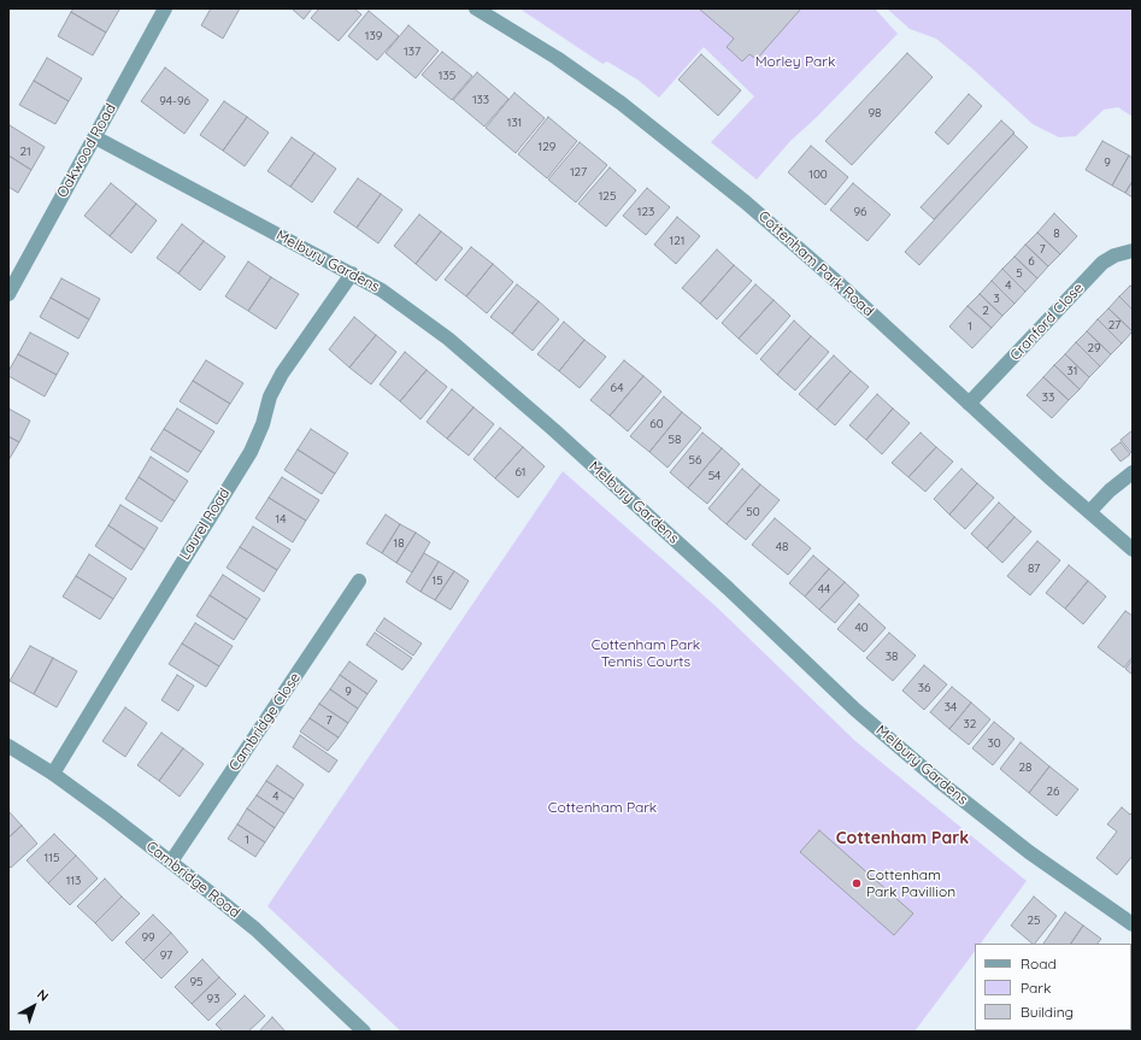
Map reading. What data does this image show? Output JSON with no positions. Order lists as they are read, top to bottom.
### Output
{
  "streets": {
    "street": [
      "Oakwood Road",
      "Melbury Gardens",
      "Cottenham Park Road",
      "Cranford Close",
      "Laurel Road",
      "Cambridge Close",
      "Cambridge Road"
    ]
  },
  "crossings": [
    ["Oakwood Road", "Melbury Gardens"],
    ["Melbury Gardens", "Laurel Road"],
    ["Cottenham Park Road", "Cranford Close"],
    ["Laurel Road", "Cambridge Road"],
    ["Cambridge Close", "Cambridge Road"]
  ],
  "districts": ["Cottenham Park"],
  "parks": ["Morley Park", "Cottenham Park Tennis Courts", "Cottenham Park"],
  "places": ["Cottenham Park Pavillion"],
  "house_numbers": [
    "139",
    "137",
    "135",
    "133",
    "94-96",
    "98",
    "131",
    "129",
    "21",
    "9",
    "127",
    "100",
    "125",
    "123",
    "96",
    "8",
    "121",
    "7",
    "6",
    "5",
    "4",
    "3",
    "2",
    "27",
    "1",
    "29",
    "31",
    "64",
    "33",
    "60",
    "58",
    "56",
    "61",
    "54",
    "50",
    "14",
    "18",
    "48",
    "87",
    "15",
    "44",
    "40",
    "38",
    "36",
    "9",
    "34",
    "7",
    "32",
    "30",
    "28",
    "26",
    "4",
    "1",
    "115",
    "113",
    "25",
    "99",
    "97",
    "95",
    "93"
  ],
  "legend": ["Road", "Park", "Building"],
  "north": "top right"
}
